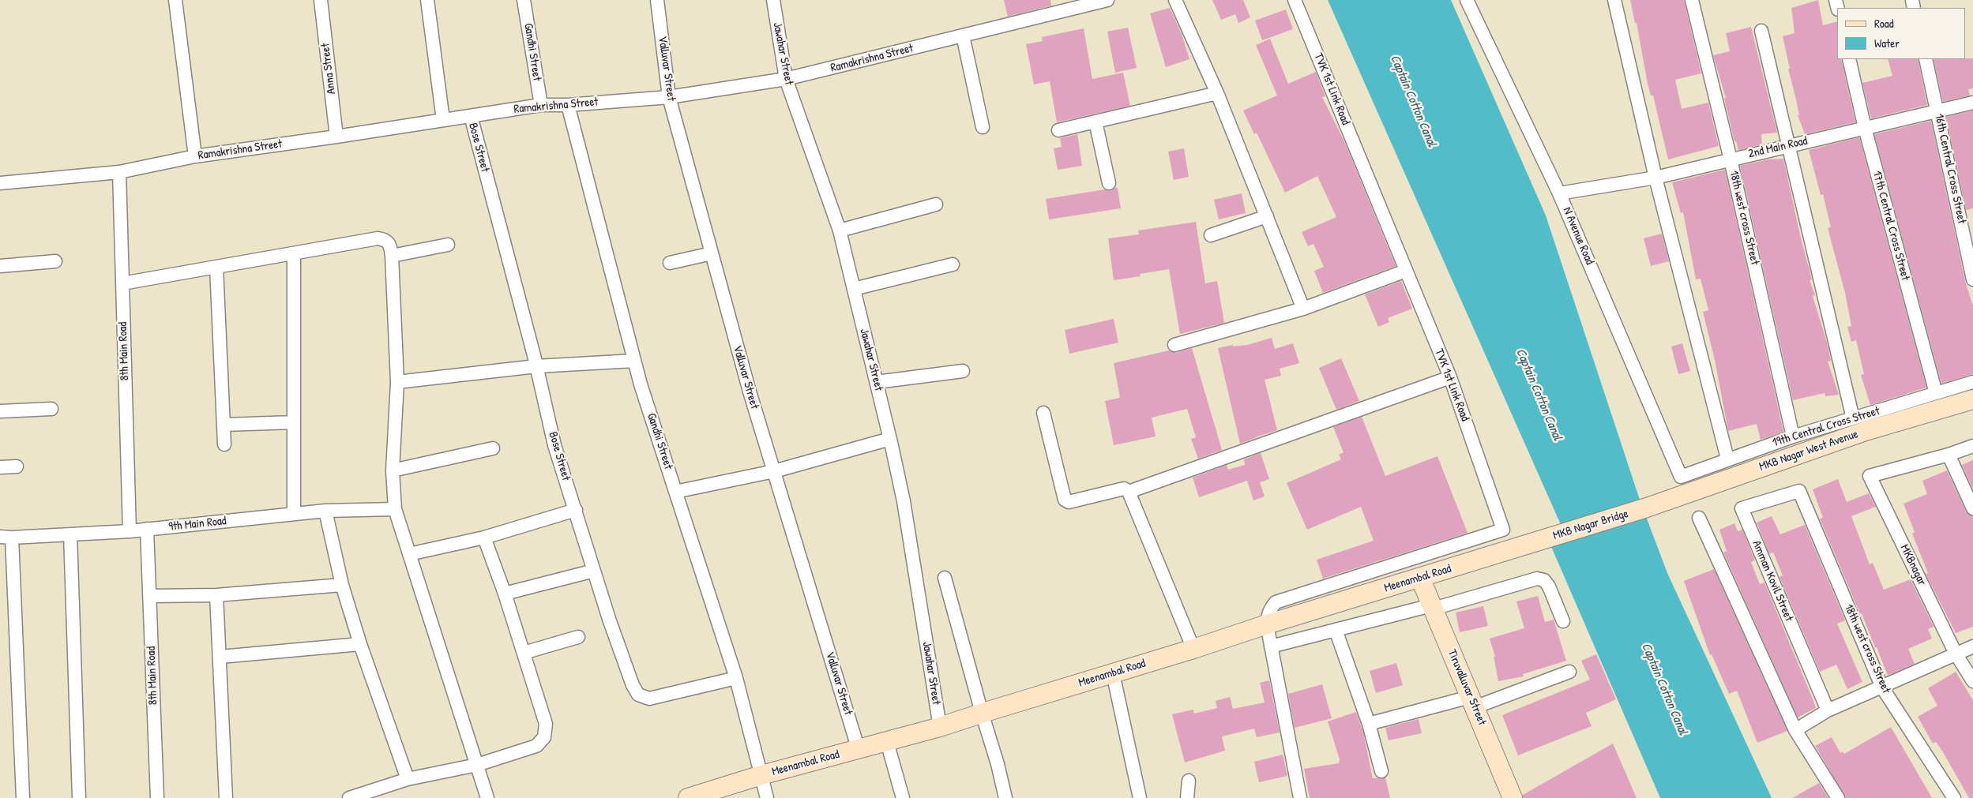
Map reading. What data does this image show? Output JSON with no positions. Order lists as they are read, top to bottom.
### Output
{
  "streets": {
    "main road": [
      "MKB Nagar West Avenue",
      "MKB Nagar Bridge",
      "Meenambal Road",
      "Tiruvalluvar Street"
    ],
    "street": [
      "Gandhi Street",
      "Jawahar Street",
      "Ramakrishna Street",
      "Anna Street",
      "Valluvar Street",
      "TVK 1st Link Road",
      "Bose Street",
      "2nd Main Road",
      "16th Central Cross Street",
      "18th west cross Street",
      "17th Central Cross Street",
      "N Avenue Road",
      "8th Main Road",
      "19th Central Cross Street",
      "9th Main Road",
      "MKBnagar",
      "Amman Kovil Street"
    ]
  },
  "crossings": [
    ["Gandhi Street", "Ramakrishna Street"],
    ["Gandhi Street", "Bose Street"],
    ["Gandhi Street", "Meenambal Road"],
    ["Jawahar Street", "Ramakrishna Street"],
    ["Jawahar Street", "Meenambal Road"],
    ["Ramakrishna Street", "Anna Street"],
    ["Ramakrishna Street", "Valluvar Street"],
    ["Ramakrishna Street", "Bose Street"],
    ["Ramakrishna Street", "8th Main Road"],
    ["Valluvar Street", "Meenambal Road"],
    ["TVK 1st Link Road", "Meenambal Road"],
    ["2nd Main Road", "16th Central Cross Street"],
    ["2nd Main Road", "18th west cross Street"],
    ["2nd Main Road", "17th Central Cross Street"],
    ["2nd Main Road", "N Avenue Road"],
    ["18th west cross Street", "19th Central Cross Street"],
    ["18th west cross Street", "Amman Kovil Street"],
    ["17th Central Cross Street", "19th Central Cross Street"],
    ["N Avenue Road", "19th Central Cross Street"],
    ["8th Main Road", "9th Main Road"],
    ["19th Central Cross Street", "MKB Nagar West Avenue"],
    ["MKB Nagar West Avenue", "MKB Nagar Bridge"],
    ["MKB Nagar Bridge", "Meenambal Road"],
    ["Meenambal Road", "Tiruvalluvar Street"]
  ],
  "water": ["Captain Cotton Canal"],
  "legend": ["Road", "Water"]
}
